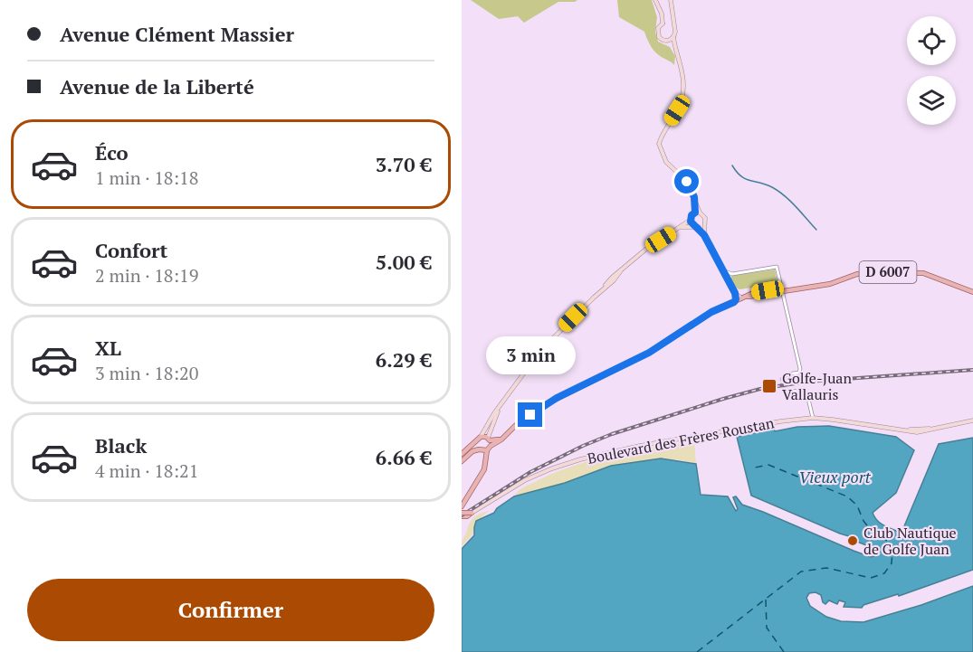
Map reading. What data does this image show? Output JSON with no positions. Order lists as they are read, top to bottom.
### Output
{
  "streets": {
    "main road": ["D 6007", "Boulevard des Frères Roustan"]
  },
  "water": ["Vieux port"],
  "places": {
    "transit": ["Golfe-Juan Vallauris"],
    "other": ["Club Nautique de Golfe Juan"]
  },
  "page": {
    "banner": ["Avenue Clément Massier", "Avenue de la Liberté"],
    "list": [
      {
        "name": "Éco",
        "note": "1 min · 18:18",
        "value": "3.70 €"
      },
      {
        "name": "Confort",
        "note": "2 min · 18:19",
        "value": "5.00 €"
      },
      {
        "name": "XL",
        "note": "3 min · 18:20",
        "value": "6.29 €"
      },
      {
        "name": "Black",
        "note": "4 min · 18:21",
        "value": "6.66 €"
      }
    ],
    "bubble": "3 min",
    "buttons": "Confirmer"
  }
}
